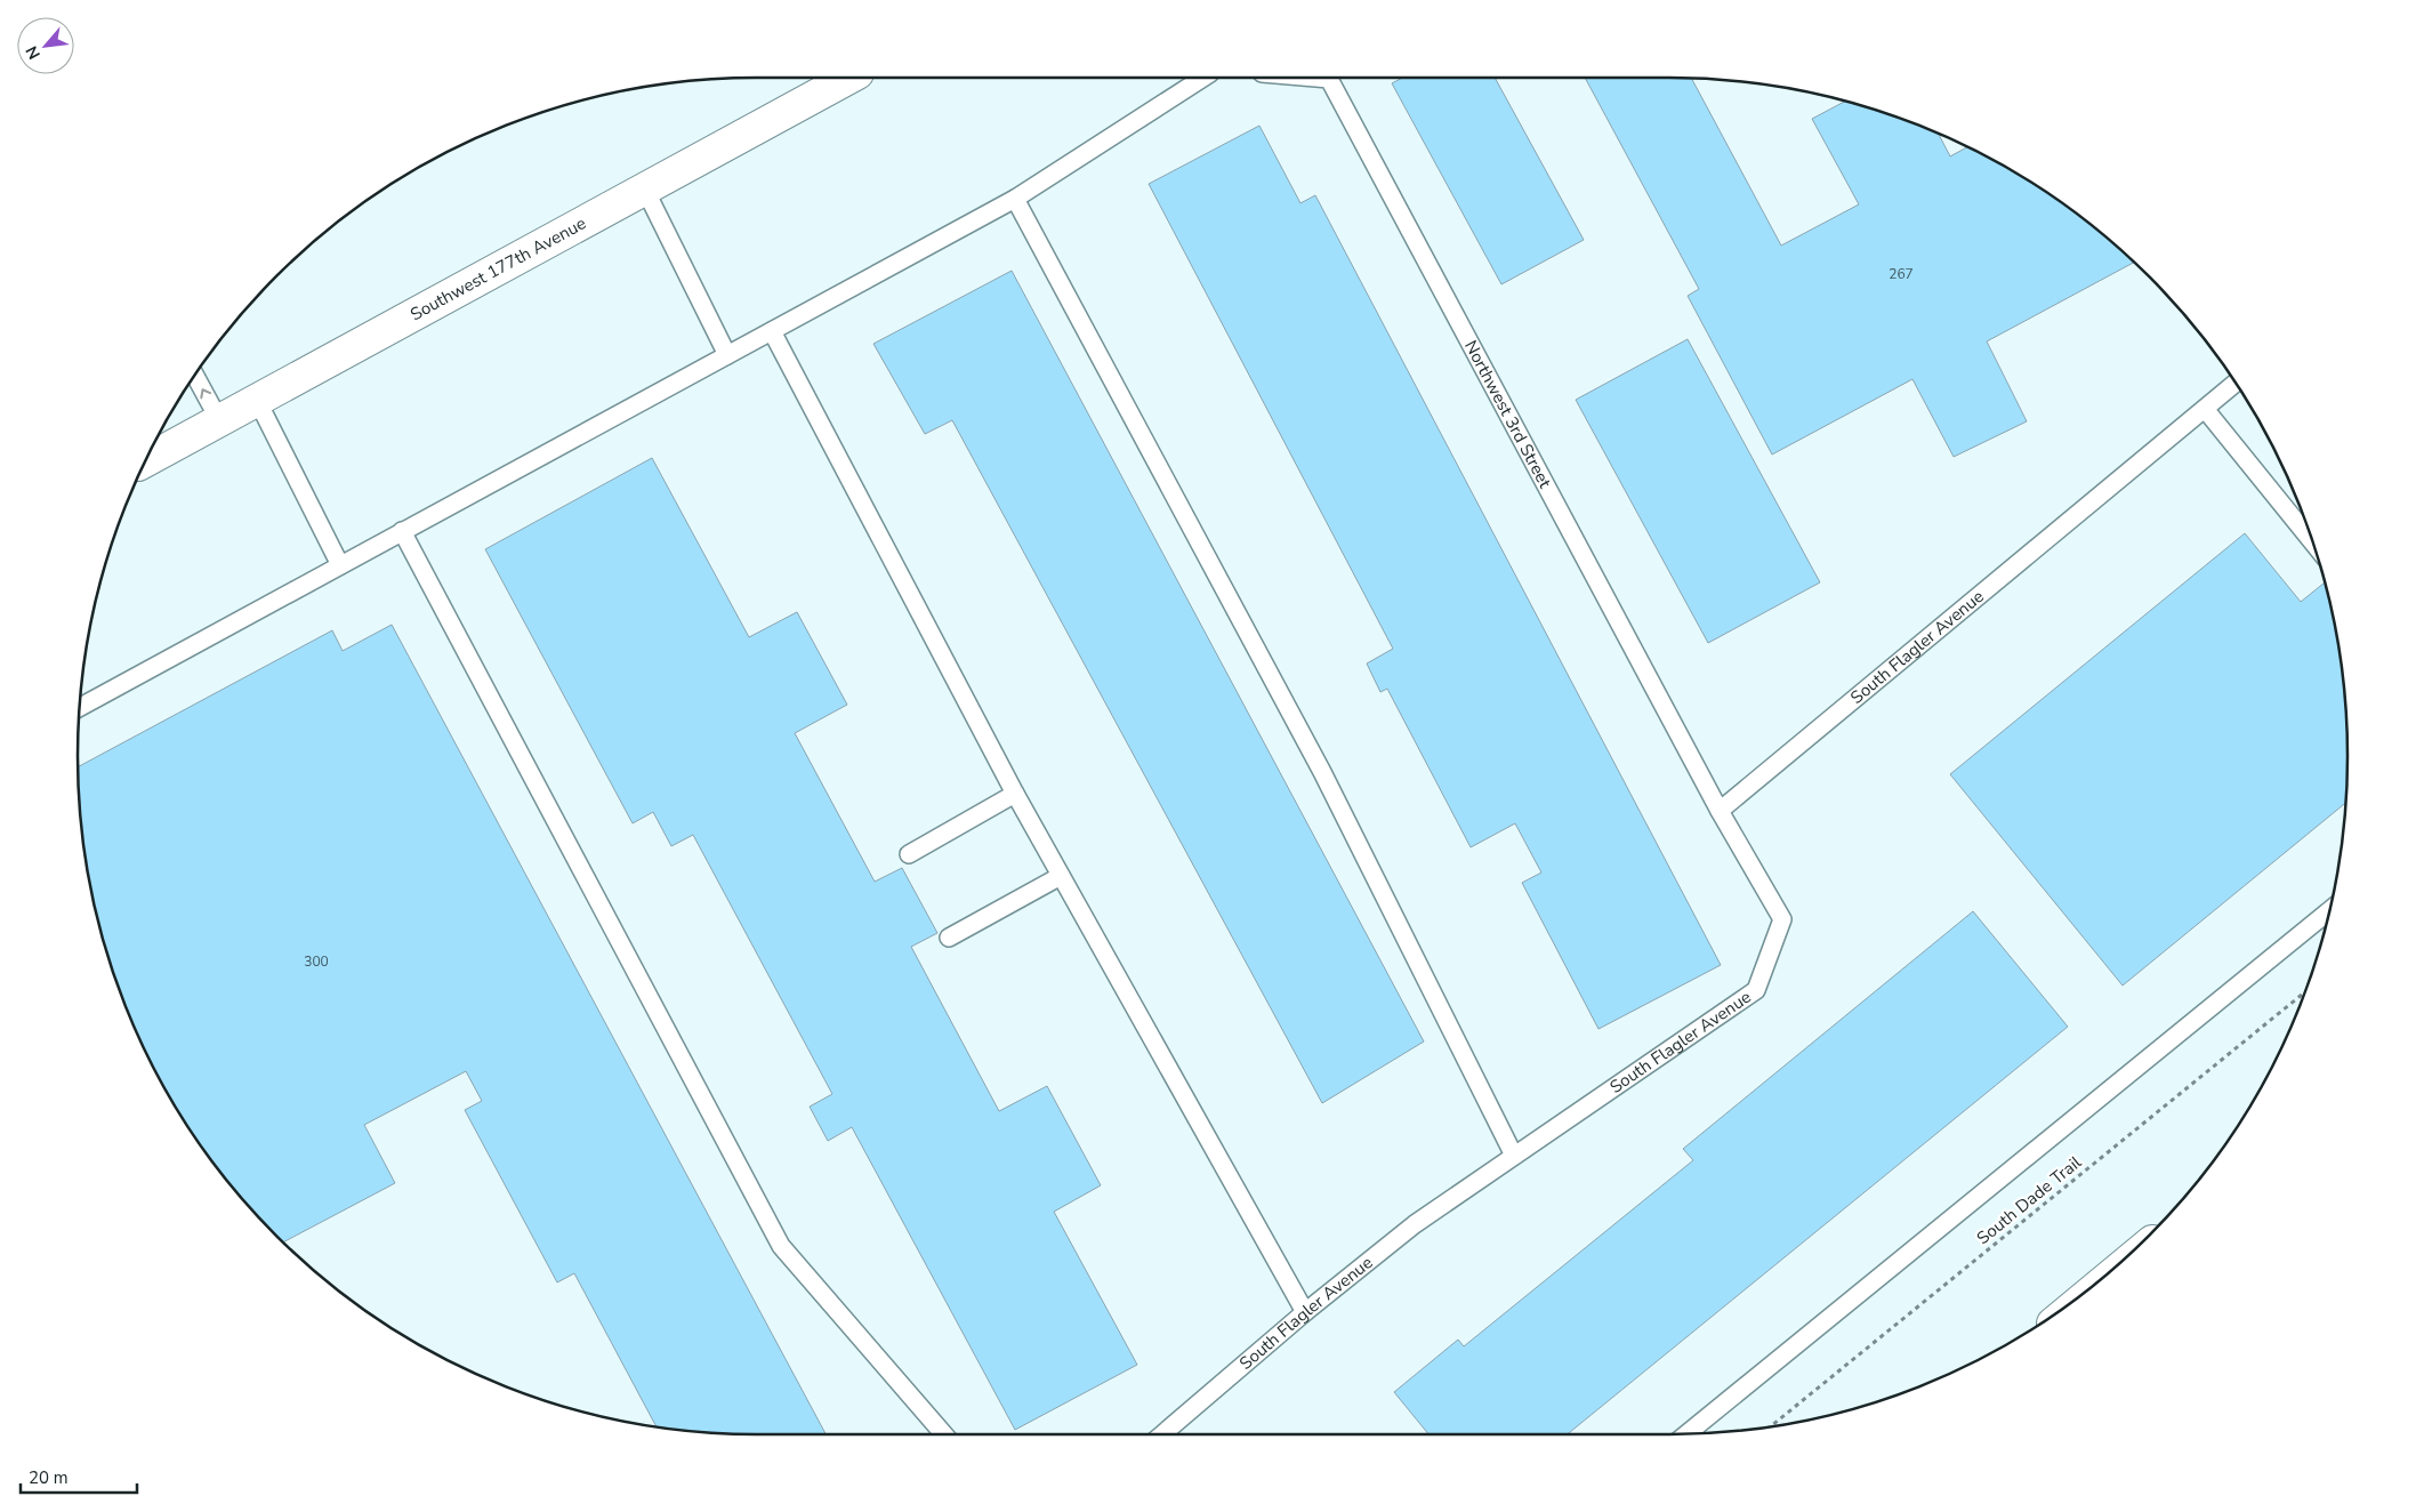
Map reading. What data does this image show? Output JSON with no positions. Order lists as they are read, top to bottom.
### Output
{
  "streets": {
    "main road": ["Southwest 177th Avenue"],
    "lane": ["Northwest 3rd Street", "South Flagler Avenue"],
    "path": ["South Dade Trail"]
  },
  "crossings": [
    ["Northwest 3rd Street", "South Flagler Avenue"]
  ],
  "house_numbers": ["267", "300"],
  "scale_bar": "20 m",
  "north": "bottom left"
}
